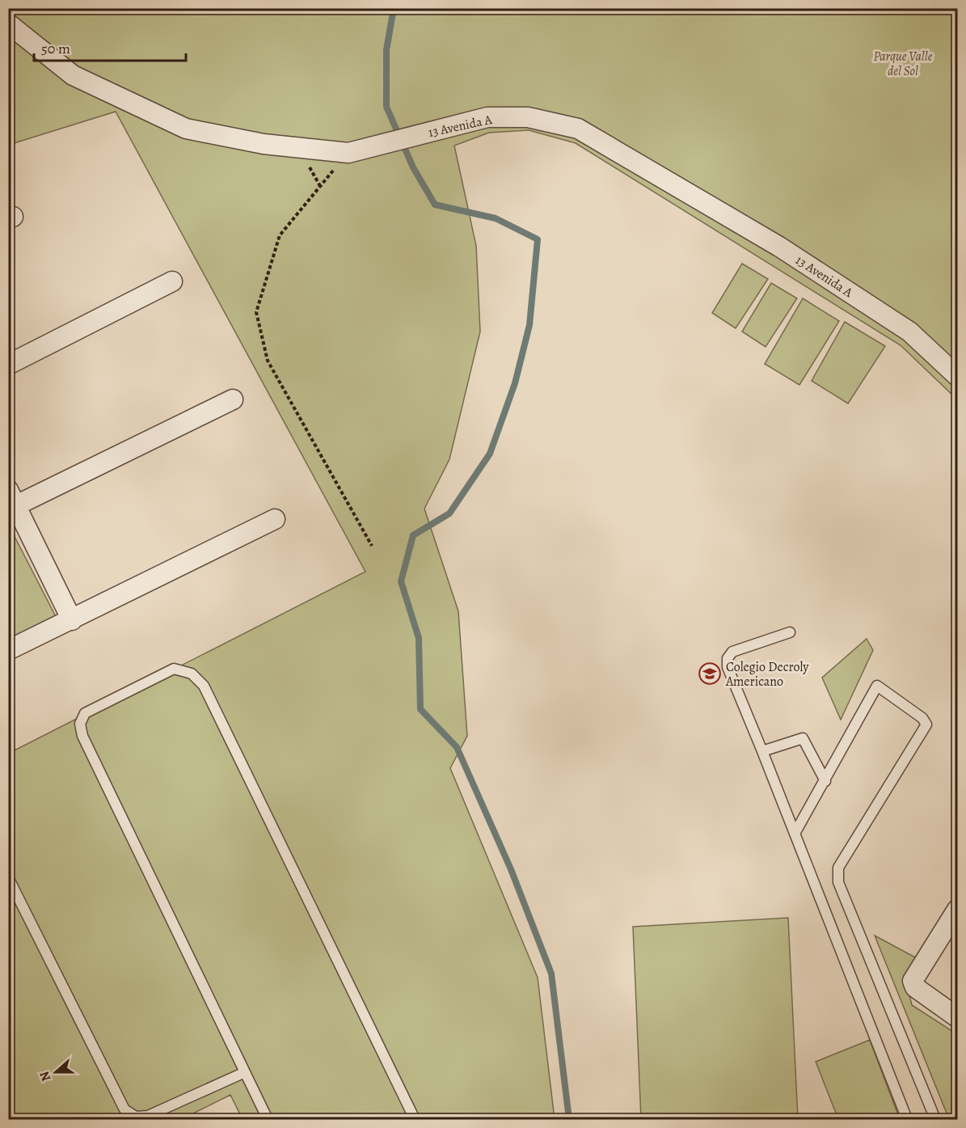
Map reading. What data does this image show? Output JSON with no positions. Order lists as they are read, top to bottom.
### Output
{
  "streets": {
    "street": ["13 Avenida A"]
  },
  "parks": ["Parque Valle del Sol"],
  "places": {
    "school or university": ["Colegio Decroly Americano"]
  },
  "scale_bar": "50 m",
  "north": "left"
}
